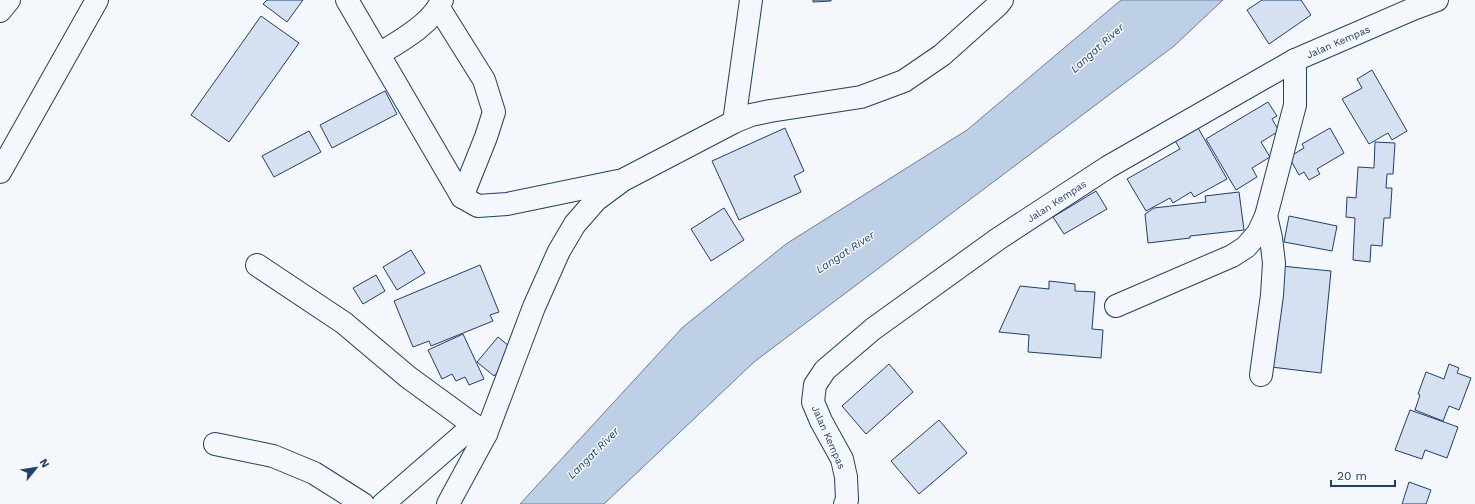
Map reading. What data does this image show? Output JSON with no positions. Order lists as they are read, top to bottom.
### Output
{
  "streets": {
    "main road": ["Jalan Kempas"]
  },
  "water": ["Langat River"],
  "scale_bar": "20 m",
  "north": "top right"
}
